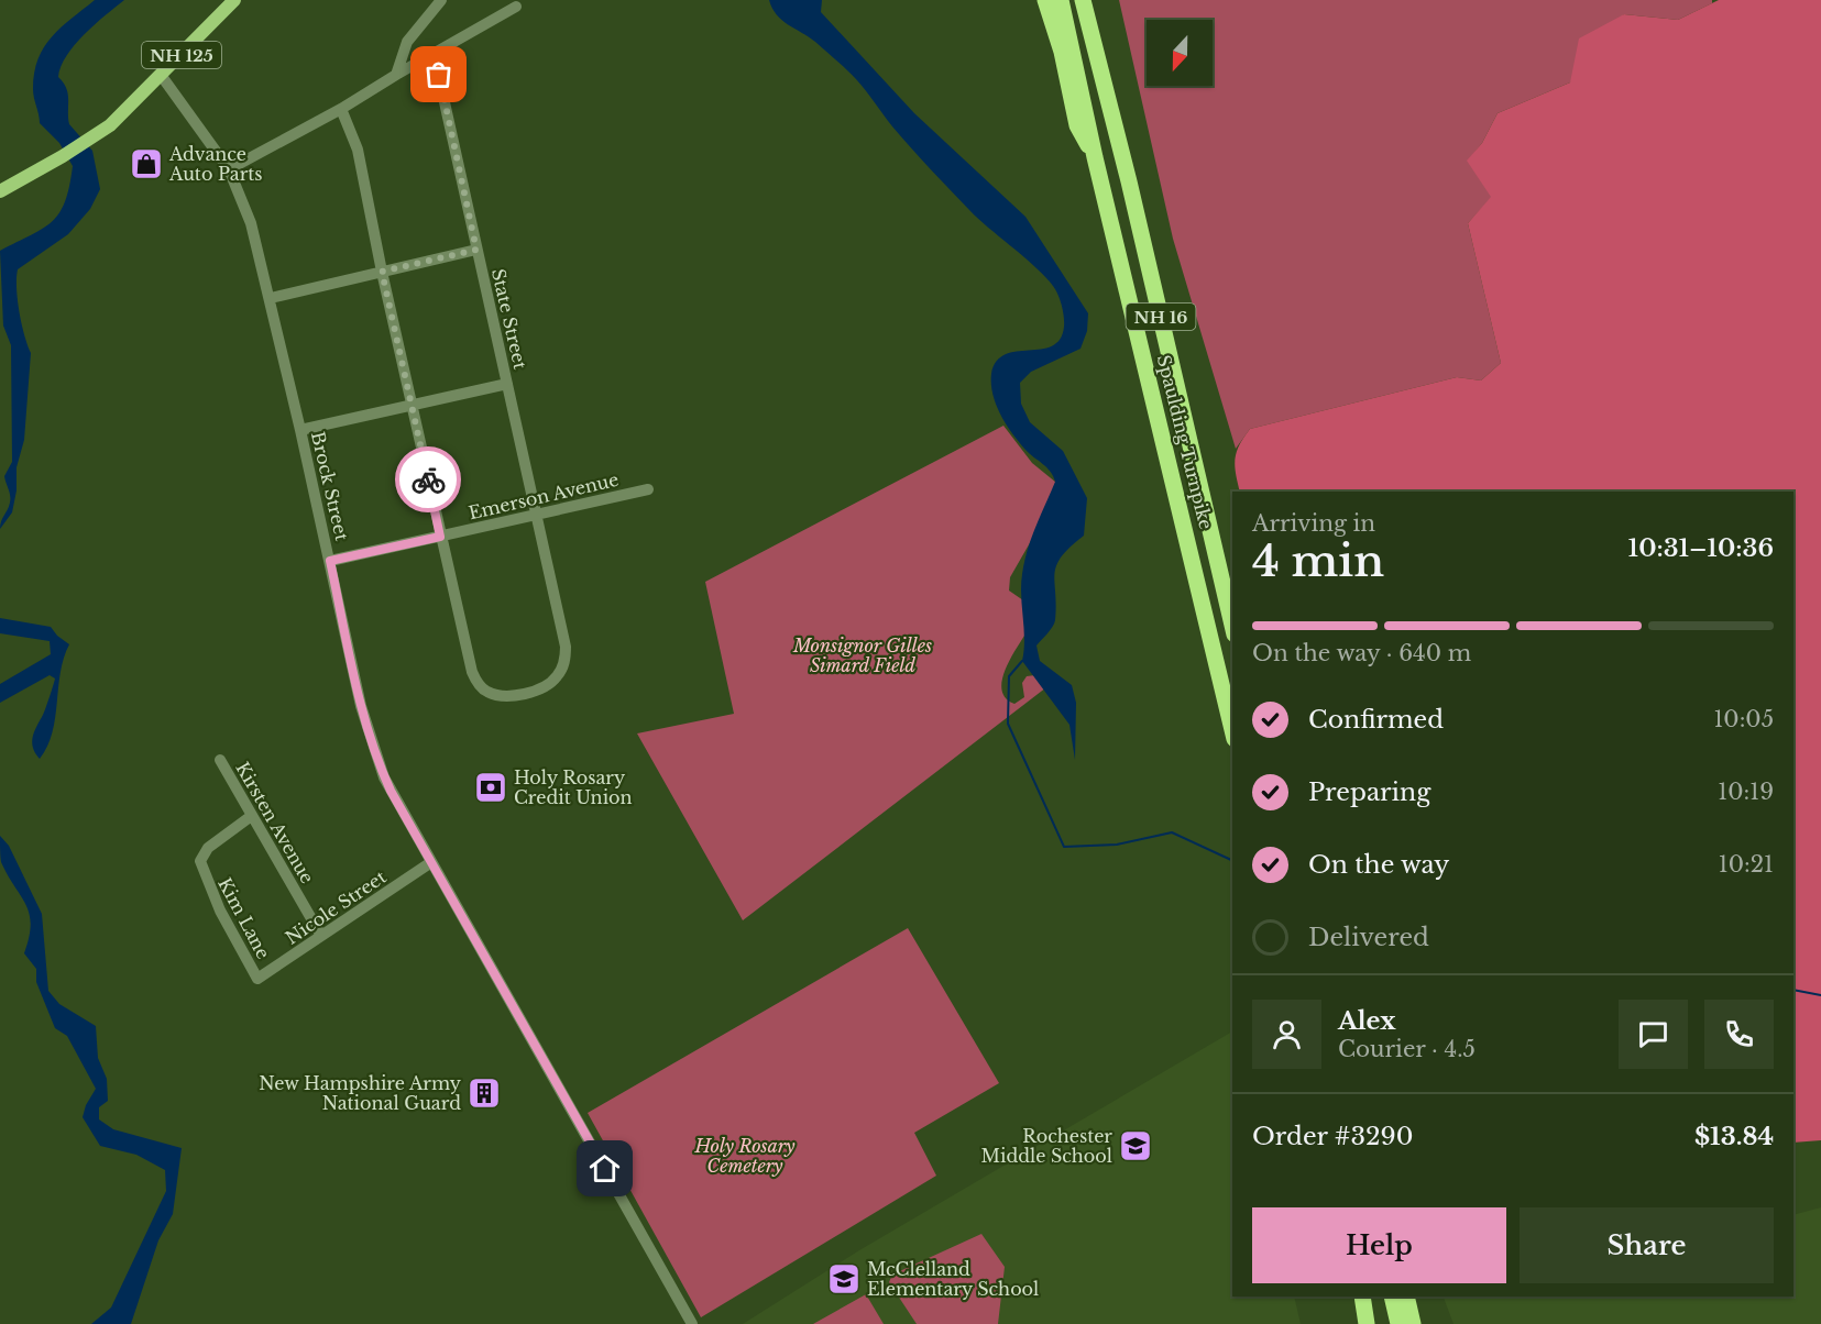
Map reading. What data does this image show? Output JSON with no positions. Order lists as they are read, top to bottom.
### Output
{
  "streets": {
    "highway": ["NH 16", "Spaulding Turnpike"],
    "main road": ["NH 125"],
    "street": [
      "State Street",
      "Brock Street",
      "Emerson Avenue",
      "Kirsten Avenue",
      "Nicole Street",
      "Kim Lane"
    ]
  },
  "crossings": [
    ["NH 125", "Brock Street"],
    ["State Street", "Emerson Avenue"],
    ["Brock Street", "Emerson Avenue"],
    ["Brock Street", "Nicole Street"],
    ["Kirsten Avenue", "Nicole Street"],
    ["Kirsten Avenue", "Kim Lane"],
    ["Nicole Street", "Kim Lane"]
  ],
  "parks": ["Monsignor Gilles Simard Field", "Holy Rosary Cemetery"],
  "places": {
    "shop": ["Advance Auto Parts"],
    "bank": ["Holy Rosary Credit Union"],
    "building": ["New Hampshire Army National Guard"],
    "school or university": ["Rochester Middle School", "McClelland Elementary School"]
  },
  "north": "bottom",
  "page": {
    "heading": ["4 min", "Arriving in", "10:31–10:36"],
    "panel": [
      "Alex",
      "Courier · 4.5",
      "Order #3290",
      "$13.84"
    ],
    "bar": "On the way · 640 m",
    "list": [
      ["Confirmed", "10:05"],
      ["Preparing", "10:19"],
      ["On the way", "10:21"],
      "Delivered"
    ],
    "buttons": ["Help", "Share"]
  }
}
